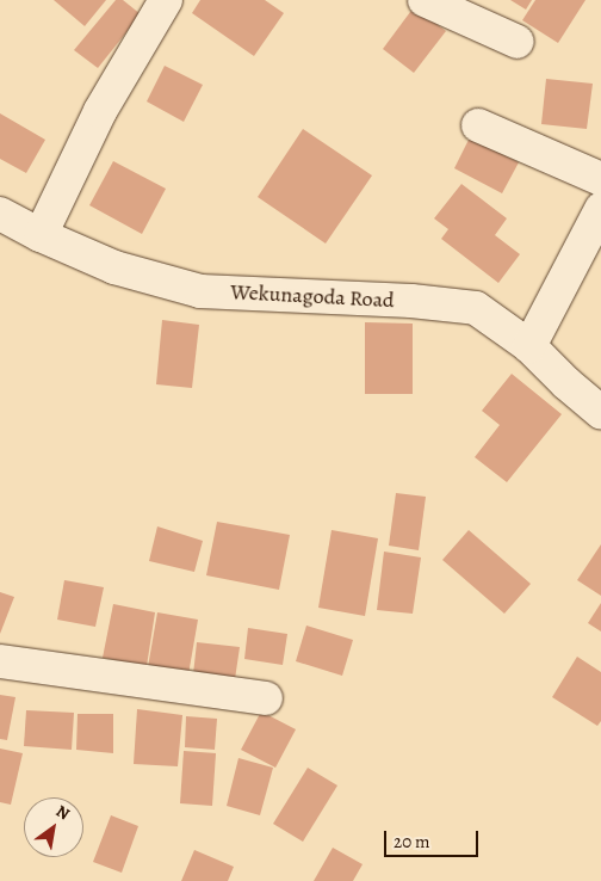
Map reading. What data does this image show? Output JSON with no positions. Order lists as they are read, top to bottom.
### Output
{
  "streets": {
    "street": ["Wekunagoda Road"]
  },
  "scale_bar": "20 m",
  "north": "top right"
}
